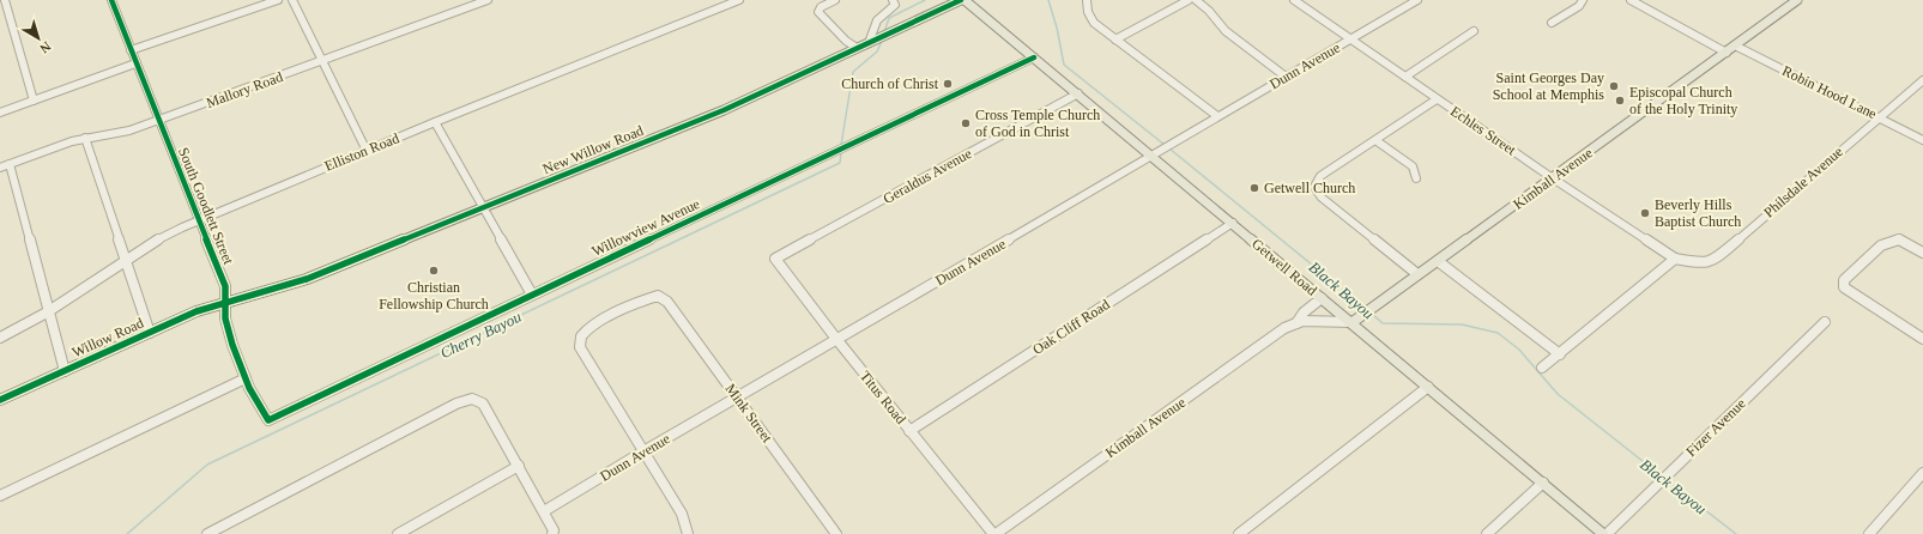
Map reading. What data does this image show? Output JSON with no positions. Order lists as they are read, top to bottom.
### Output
{
  "streets": {
    "main road": [
      "New Willow Road",
      "Kimball Avenue",
      "Getwell Road",
      "Willow Road"
    ],
    "street": [
      "Dunn Avenue",
      "Mallory Road",
      "Robin Hood Lane",
      "Echles Street",
      "Elliston Road",
      "Geraldus Avenue",
      "Philsdale Avenue",
      "South Goodlett Street",
      "Willowview Avenue",
      "Oak Cliff Road",
      "Titus Road",
      "Mink Street",
      "Fizer Avenue"
    ]
  },
  "crossings": [
    ["Dunn Avenue", "Echles Street"],
    ["Dunn Avenue", "Getwell Road"],
    ["Dunn Avenue", "Titus Road"],
    ["Dunn Avenue", "Mink Street"],
    ["Mallory Road", "South Goodlett Street"],
    ["Robin Hood Lane", "Kimball Avenue"],
    ["Robin Hood Lane", "Philsdale Avenue"],
    ["Echles Street", "Kimball Avenue"],
    ["Echles Street", "Philsdale Avenue"],
    ["New Willow Road", "South Goodlett Street"],
    ["New Willow Road", "Willow Road"],
    ["Elliston Road", "South Goodlett Street"],
    ["Geraldus Avenue", "Getwell Road"],
    ["Geraldus Avenue", "Titus Road"],
    ["Kimball Avenue", "Getwell Road"],
    ["Kimball Avenue", "Titus Road"],
    ["South Goodlett Street", "Willowview Avenue"],
    ["South Goodlett Street", "Willow Road"],
    ["Willowview Avenue", "Getwell Road"],
    ["Getwell Road", "Oak Cliff Road"],
    ["Getwell Road", "Fizer Avenue"],
    ["Oak Cliff Road", "Titus Road"]
  ],
  "water": ["Black Bayou", "Cherry Bayou"],
  "places": [
    "Church of Christ",
    "Saint Georges Day School at Memphis",
    "Episcopal Church of the Holy Trinity",
    "Cross Temple Church of God in Christ",
    "Getwell Church",
    "Beverly Hills Baptist Church",
    "Christian Fellowship Church"
  ],
  "north": "bottom right"
}
